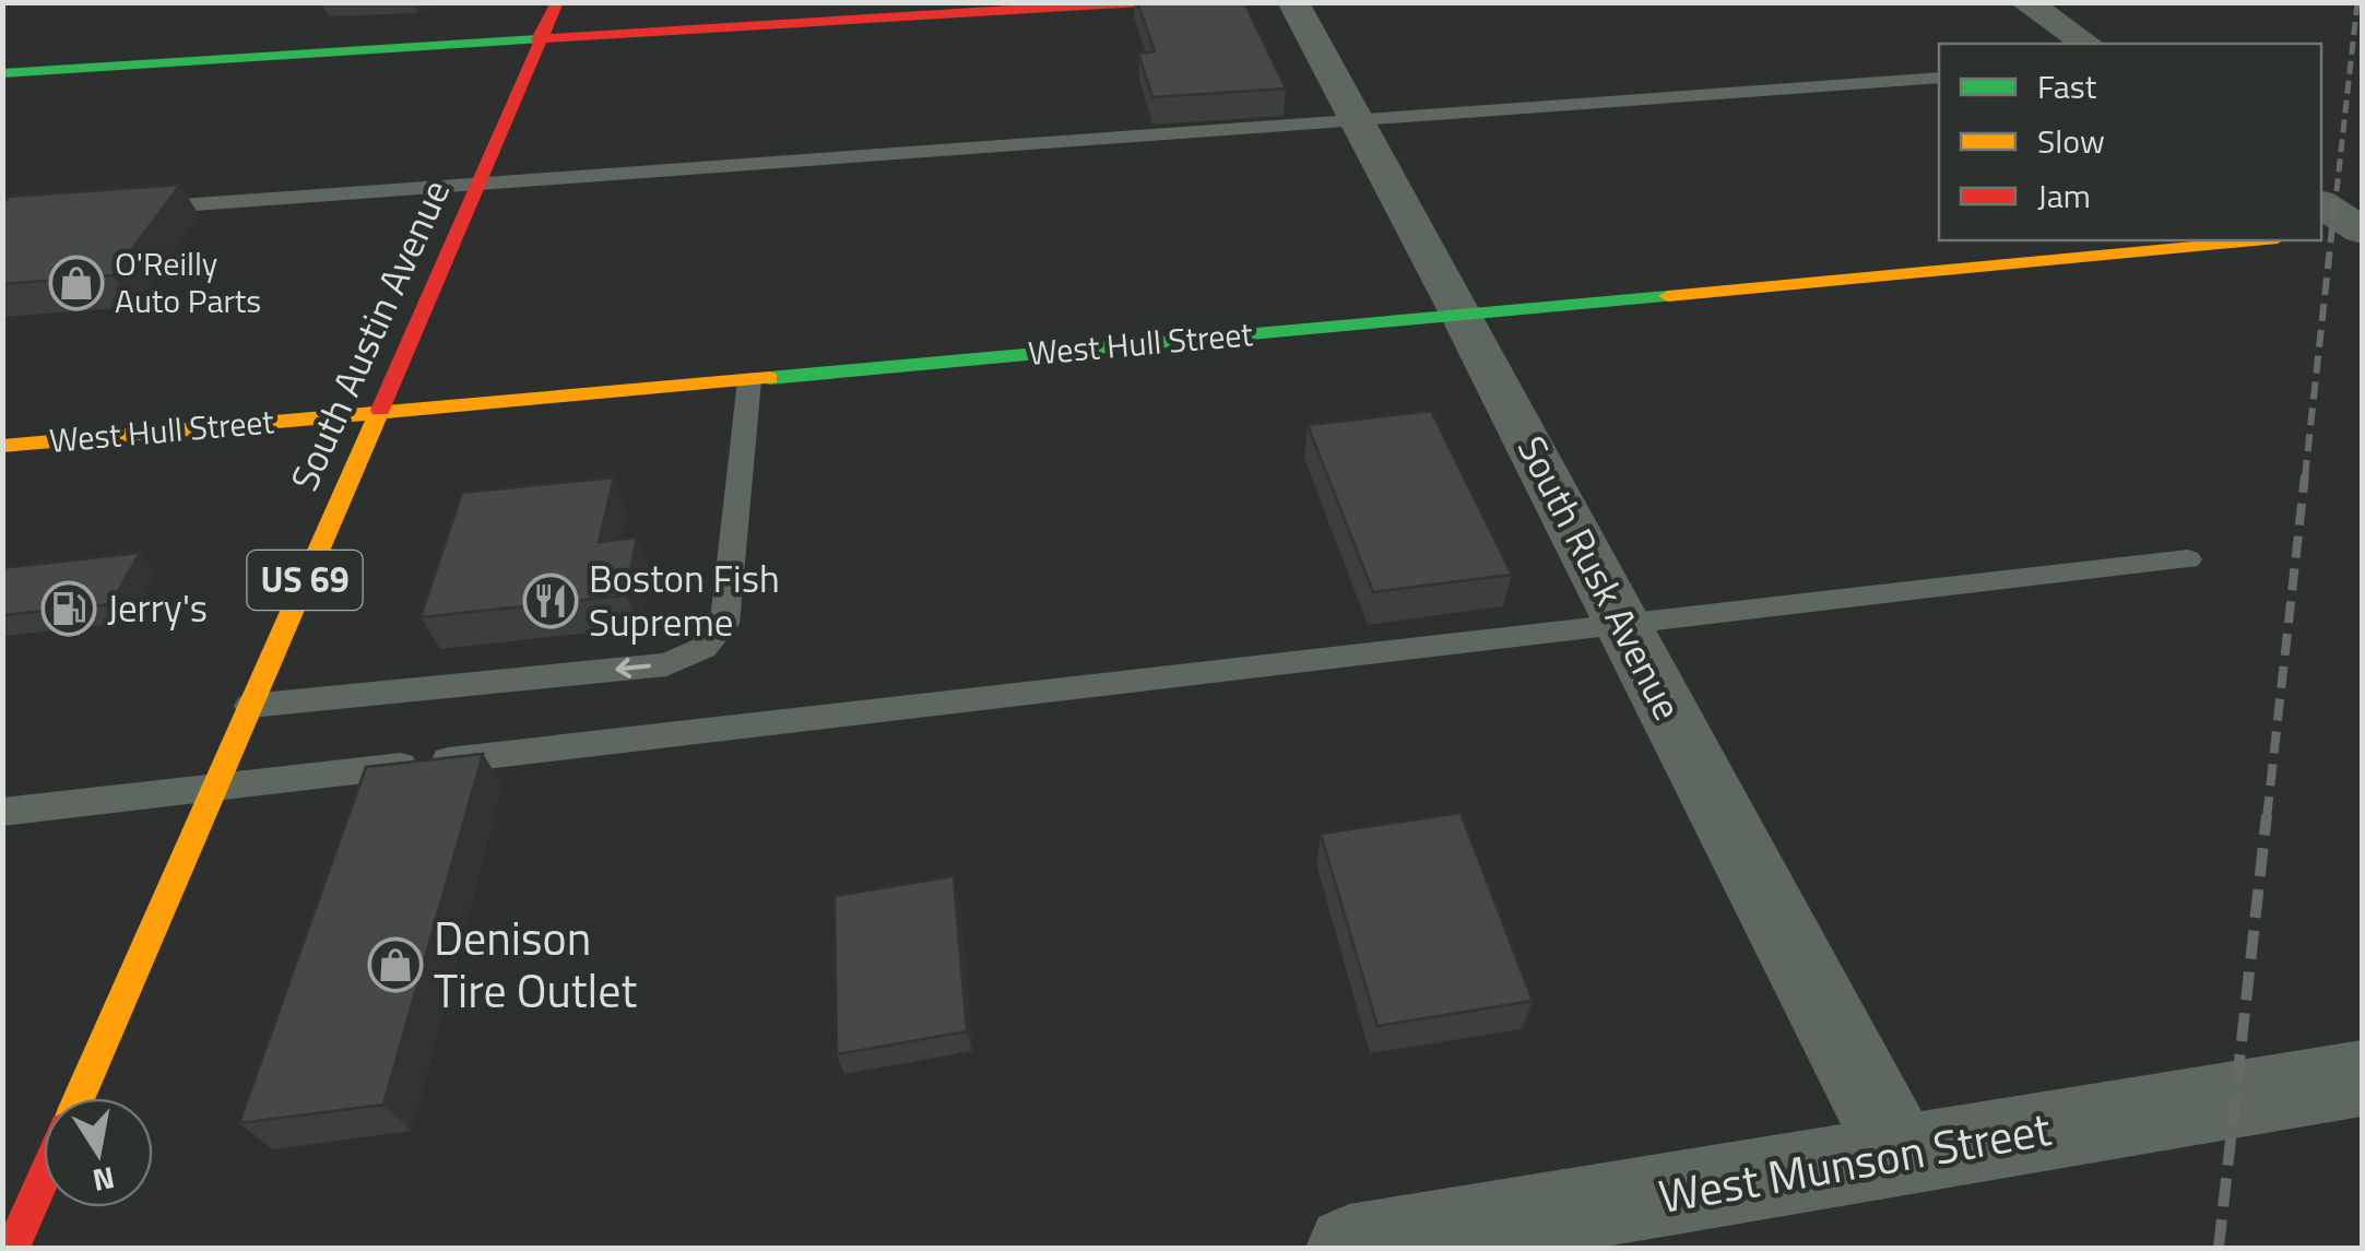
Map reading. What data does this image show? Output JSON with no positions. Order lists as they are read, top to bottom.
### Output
{
  "streets": {
    "main road": ["South Austin Avenue", "West Hull Street", "US 69"],
    "street": ["South Rusk Avenue", "West Munson Street"]
  },
  "crossings": [
    ["South Austin Avenue", "West Hull Street"],
    ["West Hull Street", "South Rusk Avenue"],
    ["South Rusk Avenue", "West Munson Street"]
  ],
  "places": {
    "shop": ["O'Reilly Auto Parts", "Denison Tire Outlet"],
    "restaurant": ["Boston Fish Supreme"],
    "fuel station": ["Jerry's"]
  },
  "legend": ["Fast", "Slow", "Jam"],
  "north": "bottom"
}
